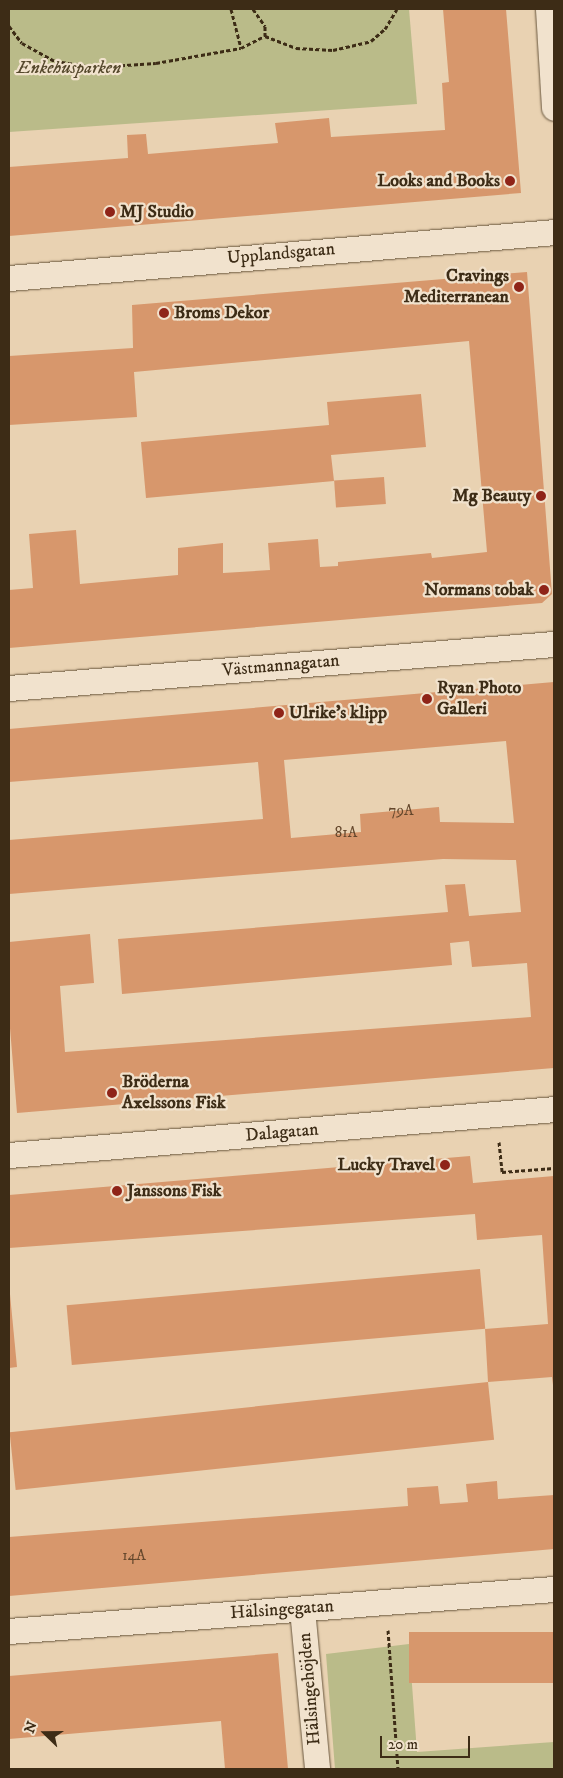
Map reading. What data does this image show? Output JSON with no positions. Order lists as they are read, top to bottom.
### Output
{
  "streets": {
    "street": [
      "Upplandsgatan",
      "Västmannagatan",
      "Dalagatan",
      "Hälsingegatan",
      "Hälsingehöjden"
    ]
  },
  "crossings": [
    ["Hälsingegatan", "Hälsingehöjden"]
  ],
  "parks": ["Enkehusparken"],
  "places": [
    "Looks and Books",
    "MJ Studio",
    "Cravings Mediterranean",
    "Broms Dekor",
    "Mg Beauty",
    "Normans tobak",
    "Ryan Photo Galleri",
    "Ulrike's klipp",
    "Bröderna Axelssons Fisk",
    "Lucky Travel",
    "Janssons Fisk"
  ],
  "house_numbers": ["79A", "81A", "14A"],
  "scale_bar": "20 m",
  "north": "left"
}
